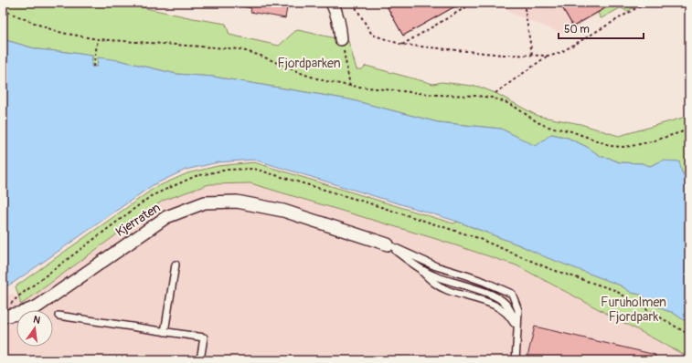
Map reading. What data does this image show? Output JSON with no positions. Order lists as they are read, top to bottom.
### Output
{
  "streets": {
    "street": ["Kjerraten"]
  },
  "parks": ["Fjordparken", "Furuholmen Fjordpark"],
  "scale_bar": "50 m",
  "north": "top"
}
